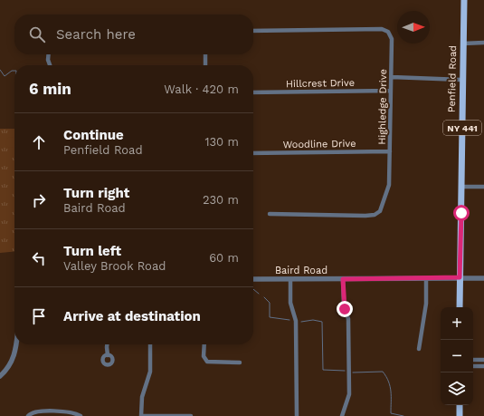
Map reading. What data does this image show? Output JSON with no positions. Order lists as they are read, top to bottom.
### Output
{
  "streets": {
    "main road": ["Penfield Road", "NY 441"],
    "street": [
      "Hillcrest Drive",
      "Highledge Drive",
      "Woodline Drive",
      "Baird Road"
    ]
  },
  "crossings": [
    ["Penfield Road", "Baird Road"],
    ["Hillcrest Drive", "Highledge Drive"],
    ["Highledge Drive", "Woodline Drive"]
  ],
  "north": "right",
  "page": {
    "search": "Search here",
    "heading": ["6 min", "Walk · 420 m"],
    "list": [
      ["Continue", "Penfield Road", "130 m"],
      ["Turn right", "Baird Road", "230 m"],
      ["Turn left", "Valley Brook Road", "60 m"],
      "Arrive at destination"
    ],
    "map_buttons": ["+", "−"]
  }
}
